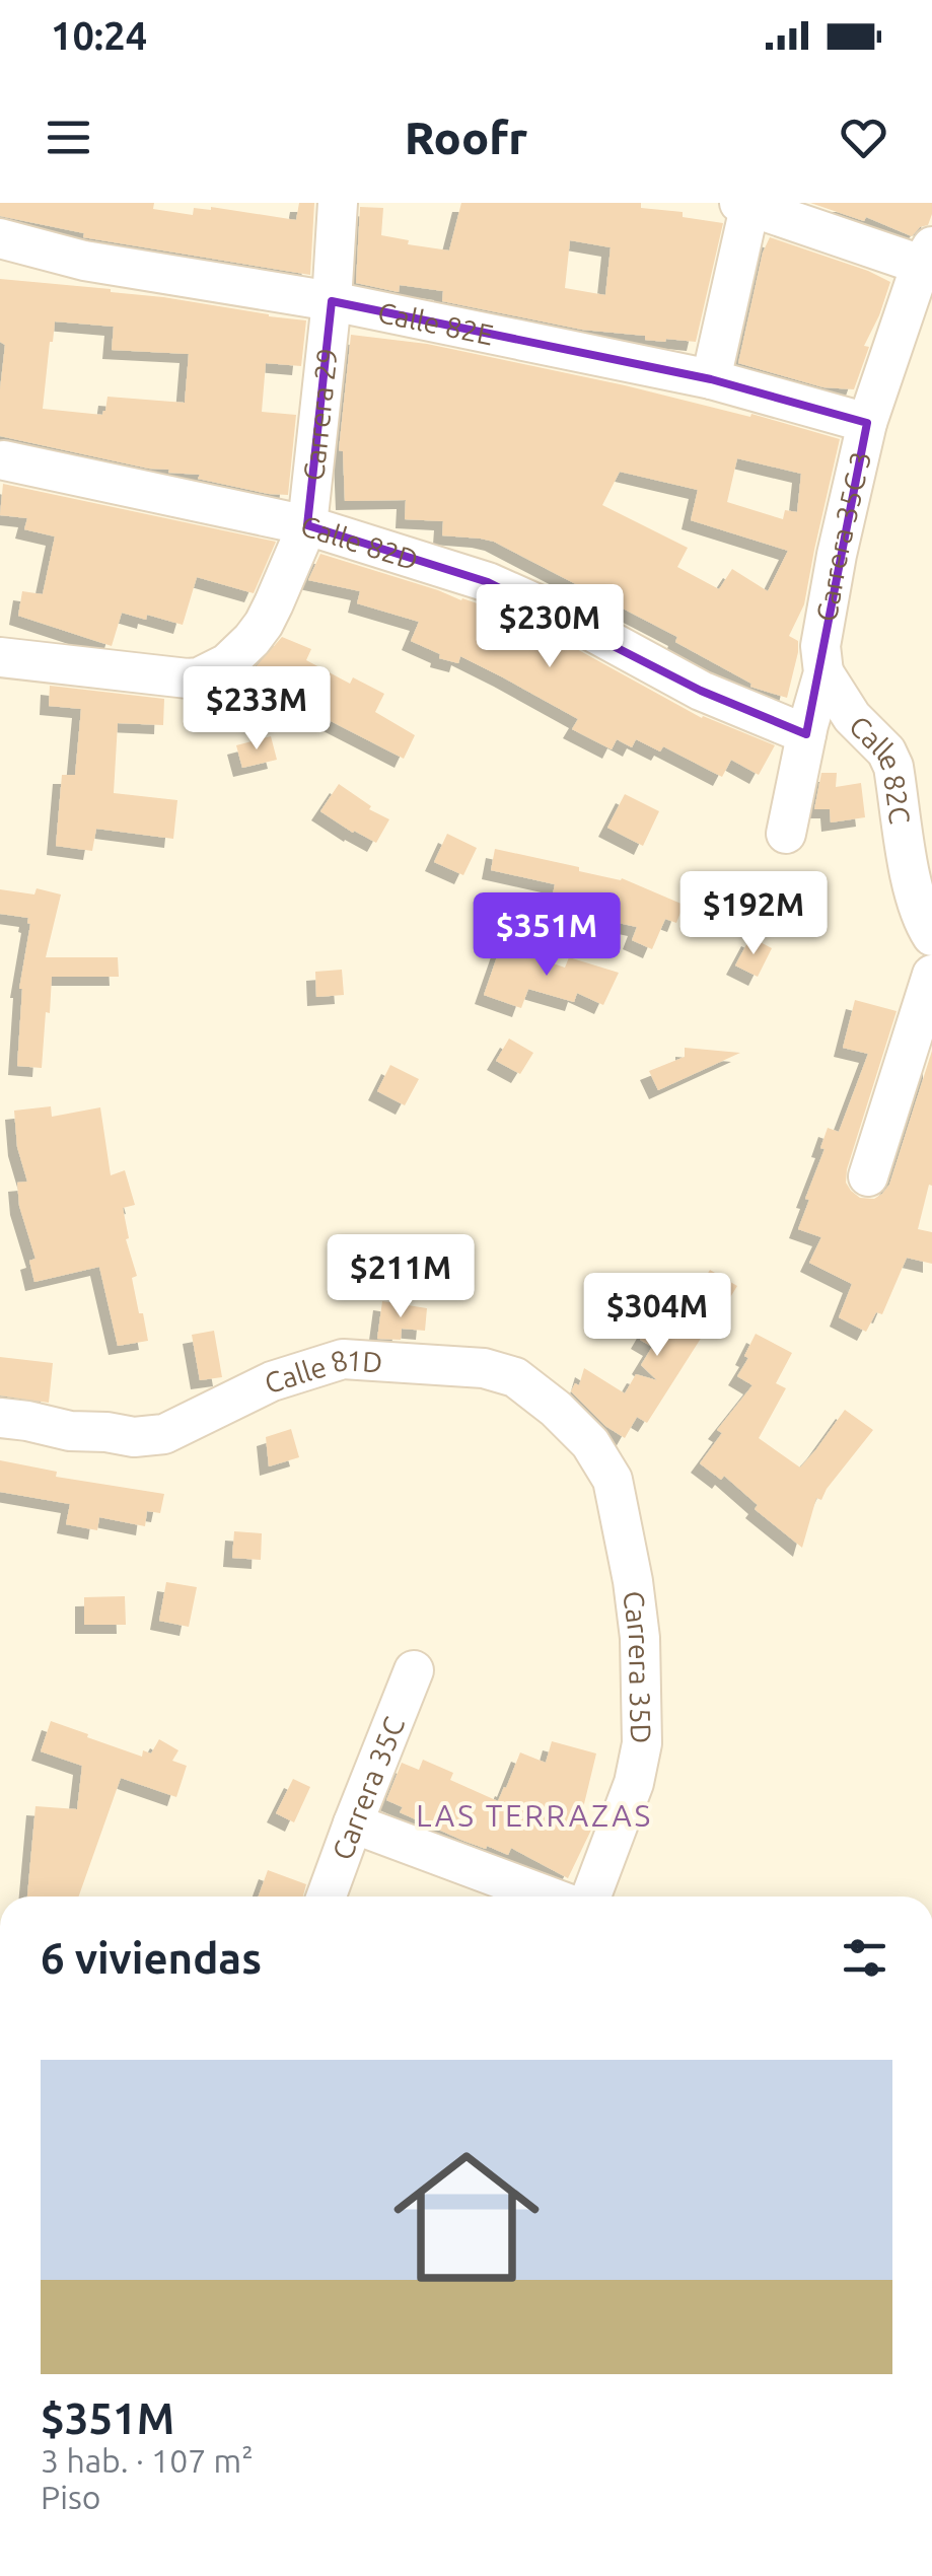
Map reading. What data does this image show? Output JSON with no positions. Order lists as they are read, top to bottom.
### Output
{
  "streets": {
    "street": [
      "Calle 82E",
      "Carrera 29",
      "Carrera 35C 3",
      "Calle 82D",
      "Calle 82C",
      "Calle 81D",
      "Carrera 35D",
      "Carrera 35C"
    ]
  },
  "crossings": [
    ["Calle 82E", "Carrera 29"],
    ["Calle 82E", "Carrera 35C 3"],
    ["Carrera 29", "Calle 82D"],
    ["Carrera 35C 3", "Calle 82D"],
    ["Carrera 35C 3", "Calle 82C"],
    ["Calle 81D", "Carrera 35D"]
  ],
  "districts": ["LAS TERRAZAS"],
  "page": {
    "status": "10:24",
    "header": "Roofr",
    "price": [
      "$230M",
      "$233M",
      "$192M",
      "$351M",
      "$211M",
      "$304M"
    ],
    "heading": "6 viviendas",
    "list": [
      {
        "name": "$351M",
        "note": "3 hab. · 107 m² · Piso"
      }
    ]
  }
}
